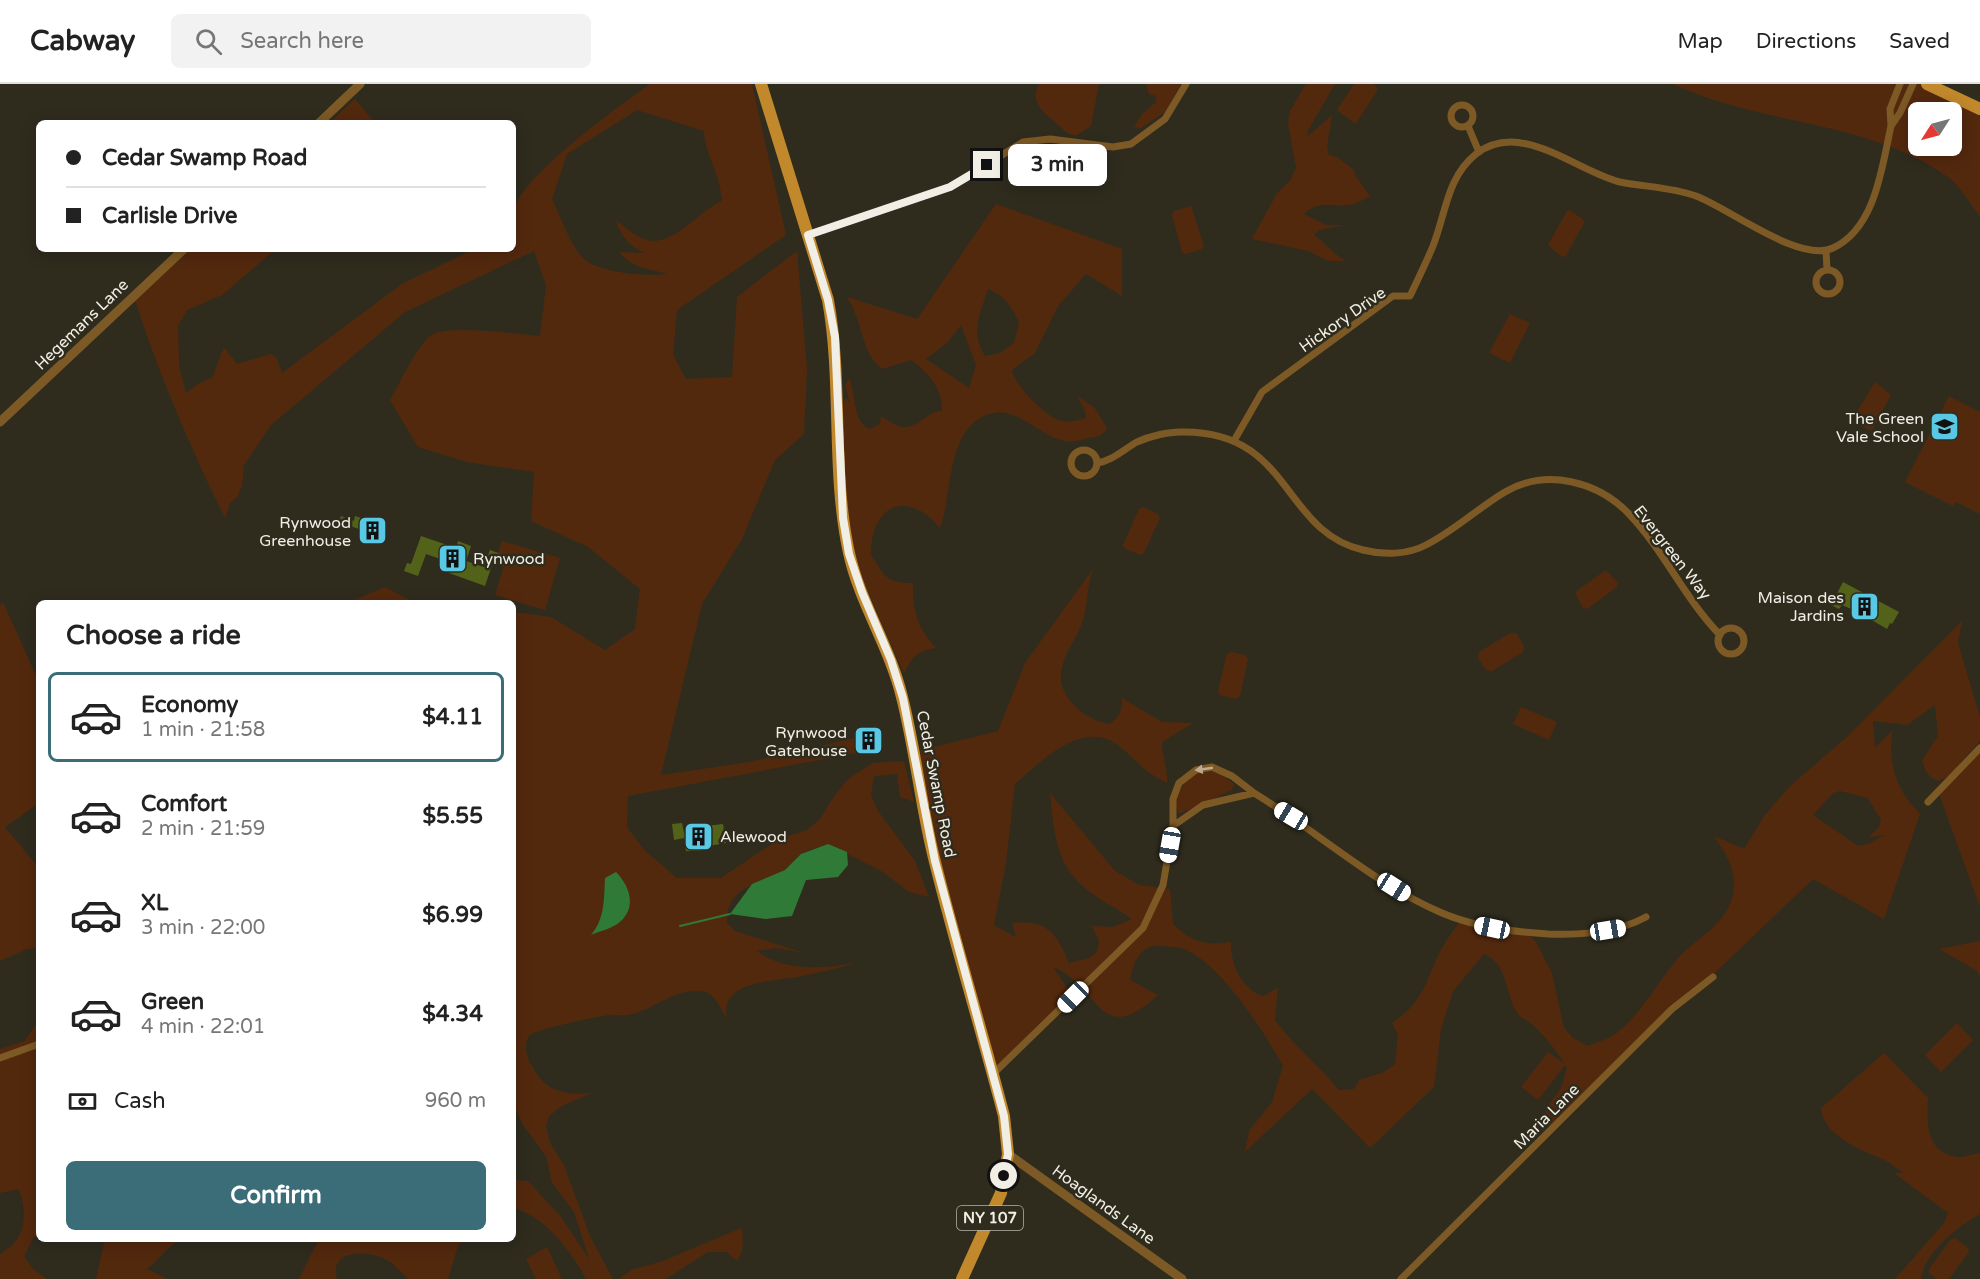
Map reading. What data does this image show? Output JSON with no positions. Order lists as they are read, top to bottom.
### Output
{
  "streets": {
    "main road": ["Cedar Swamp Road", "NY 107"],
    "street": [
      "Hickory Drive",
      "Hegemans Lane",
      "Evergreen Way",
      "Maria Lane",
      "Hoaglands Lane"
    ]
  },
  "crossings": [
    ["Hickory Drive", "Evergreen Way"],
    ["Cedar Swamp Road", "Hoaglands Lane"]
  ],
  "places": {
    "school or university": ["The Green Vale School"],
    "building": [
      "Rynwood Greenhouse",
      "Rynwood",
      "Maison des Jardins",
      "Rynwood Gatehouse",
      "Alewood"
    ]
  },
  "north": "bottom left",
  "page": {
    "header": "Cabway",
    "search": "Search here",
    "nav": ["Map", "Directions", "Saved"],
    "banner": ["Cedar Swamp Road", "Carlisle Drive"],
    "bubble": "3 min",
    "heading": "Choose a ride",
    "list": [
      {
        "name": "Economy",
        "note": "1 min · 21:58",
        "value": "$4.11"
      },
      {
        "name": "Comfort",
        "note": "2 min · 21:59",
        "value": "$5.55"
      },
      {
        "name": "XL",
        "note": "3 min · 22:00",
        "value": "$6.99"
      },
      {
        "name": "Green",
        "note": "4 min · 22:01",
        "value": "$4.34"
      }
    ],
    "pay": ["Cash", "960 m"],
    "buttons": "Confirm"
  }
}
